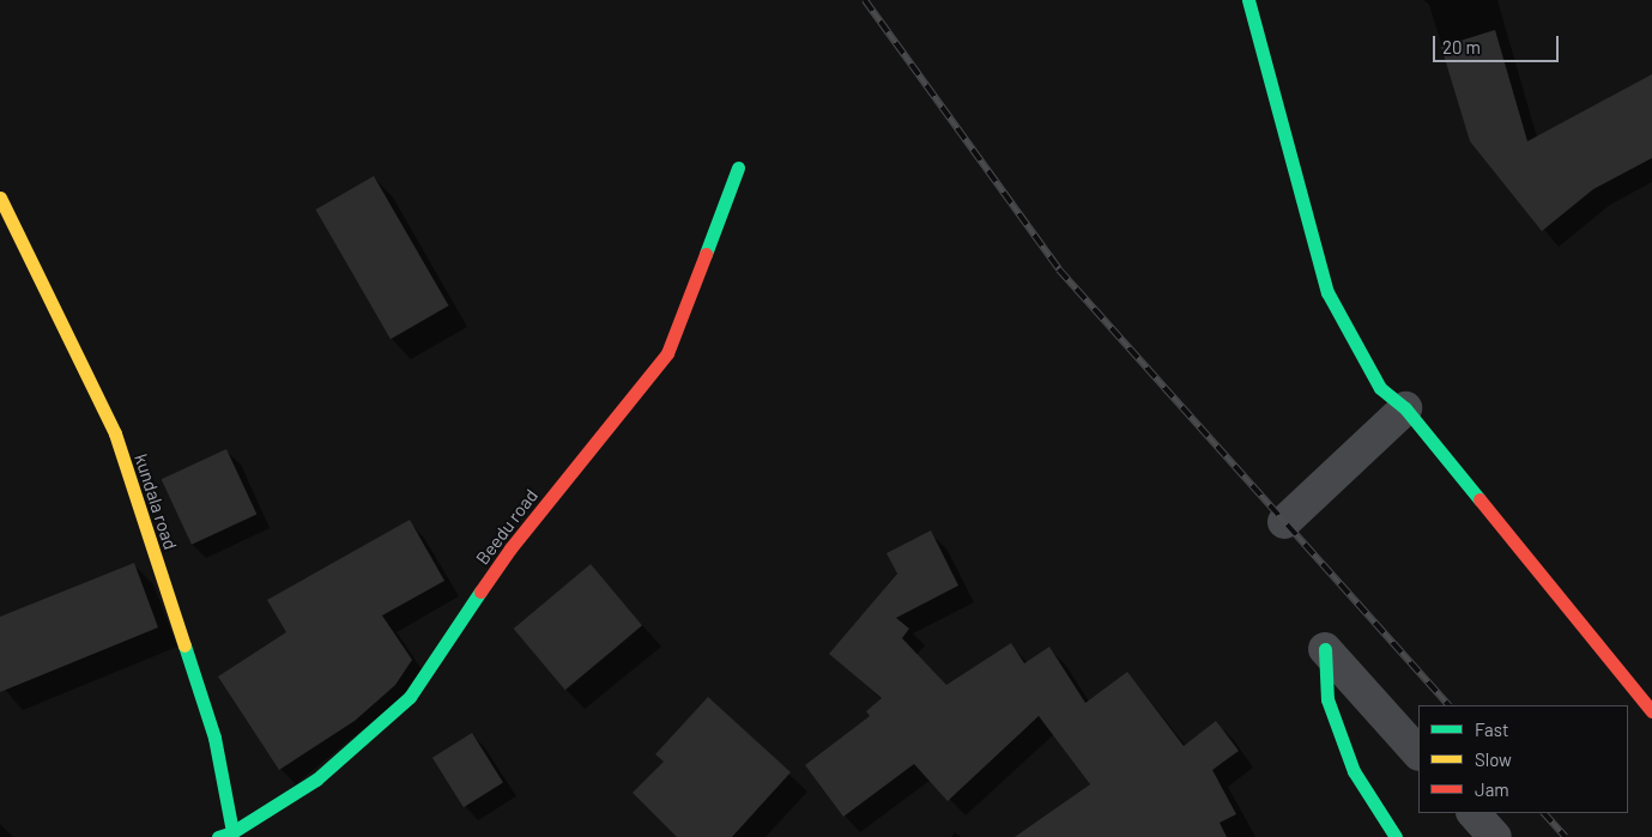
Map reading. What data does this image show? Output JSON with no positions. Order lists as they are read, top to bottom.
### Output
{
  "streets": {
    "street": ["kundala road", "Beedu road"]
  },
  "crossings": [
    ["kundala road", "Beedu road"]
  ],
  "legend": ["Fast", "Slow", "Jam"],
  "scale_bar": "20 m"
}
